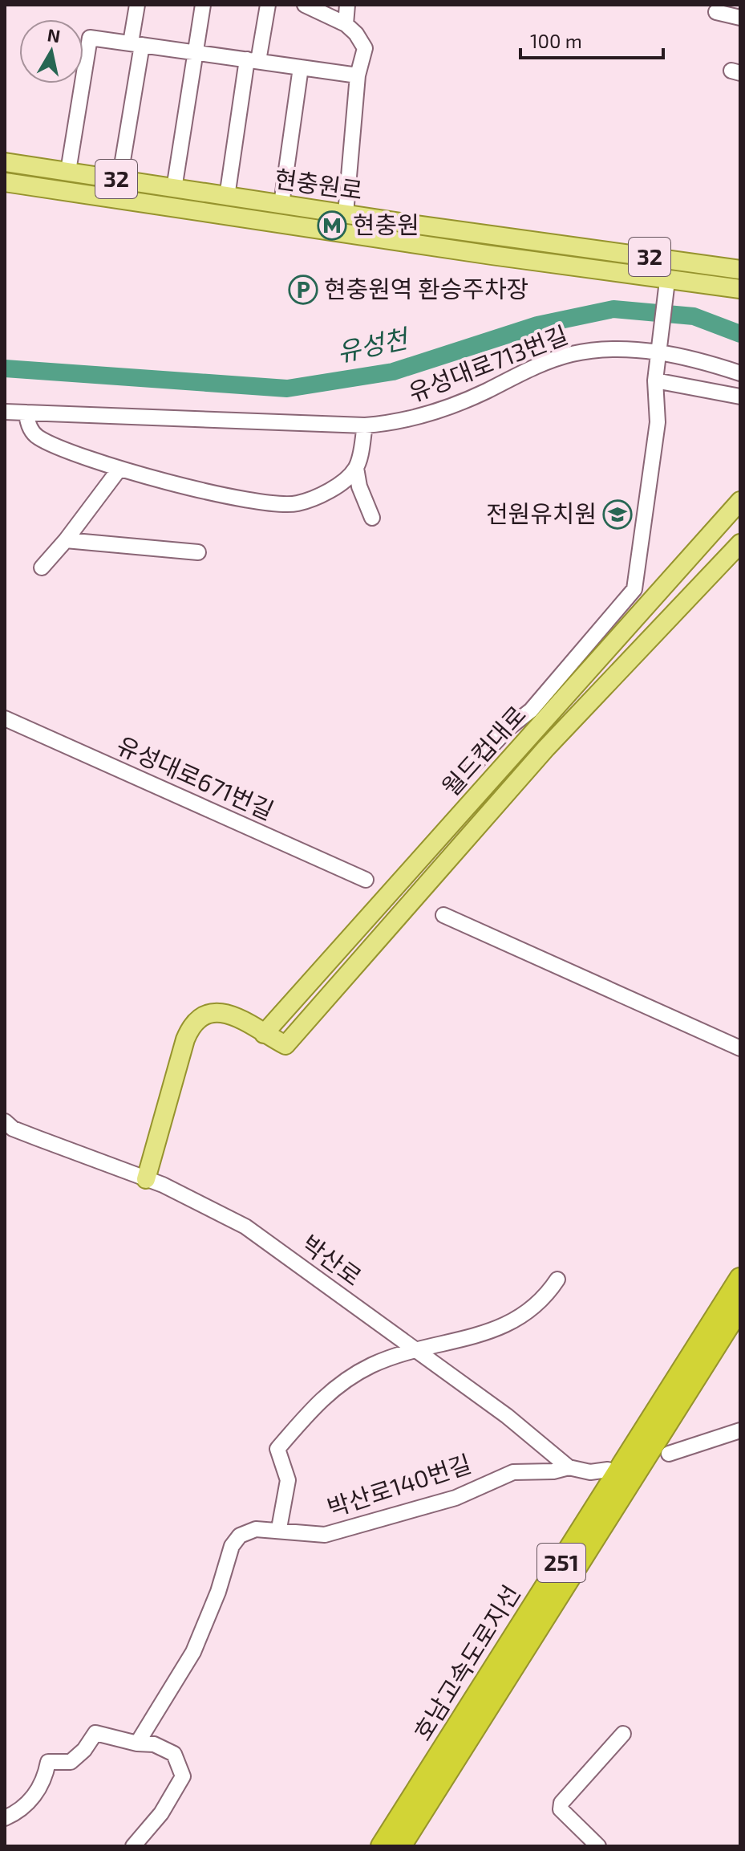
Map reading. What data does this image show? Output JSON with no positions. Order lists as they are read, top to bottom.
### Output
{
  "streets": {
    "highway": ["251", "호남고속도로지선"],
    "main road": ["32", "현충원로", "월드컵대로"],
    "street": [
      "유성대로713번길",
      "유성대로671번길",
      "박산로",
      "박산로140번길"
    ]
  },
  "crossings": [
    ["박산로", "박산로140번길"]
  ],
  "water": ["유성천"],
  "places": {
    "metro station": ["현충원"],
    "parking": ["현충원역 환승주차장"],
    "school or university": ["전원유치원"]
  },
  "scale_bar": "100 m",
  "north": "top"
}
